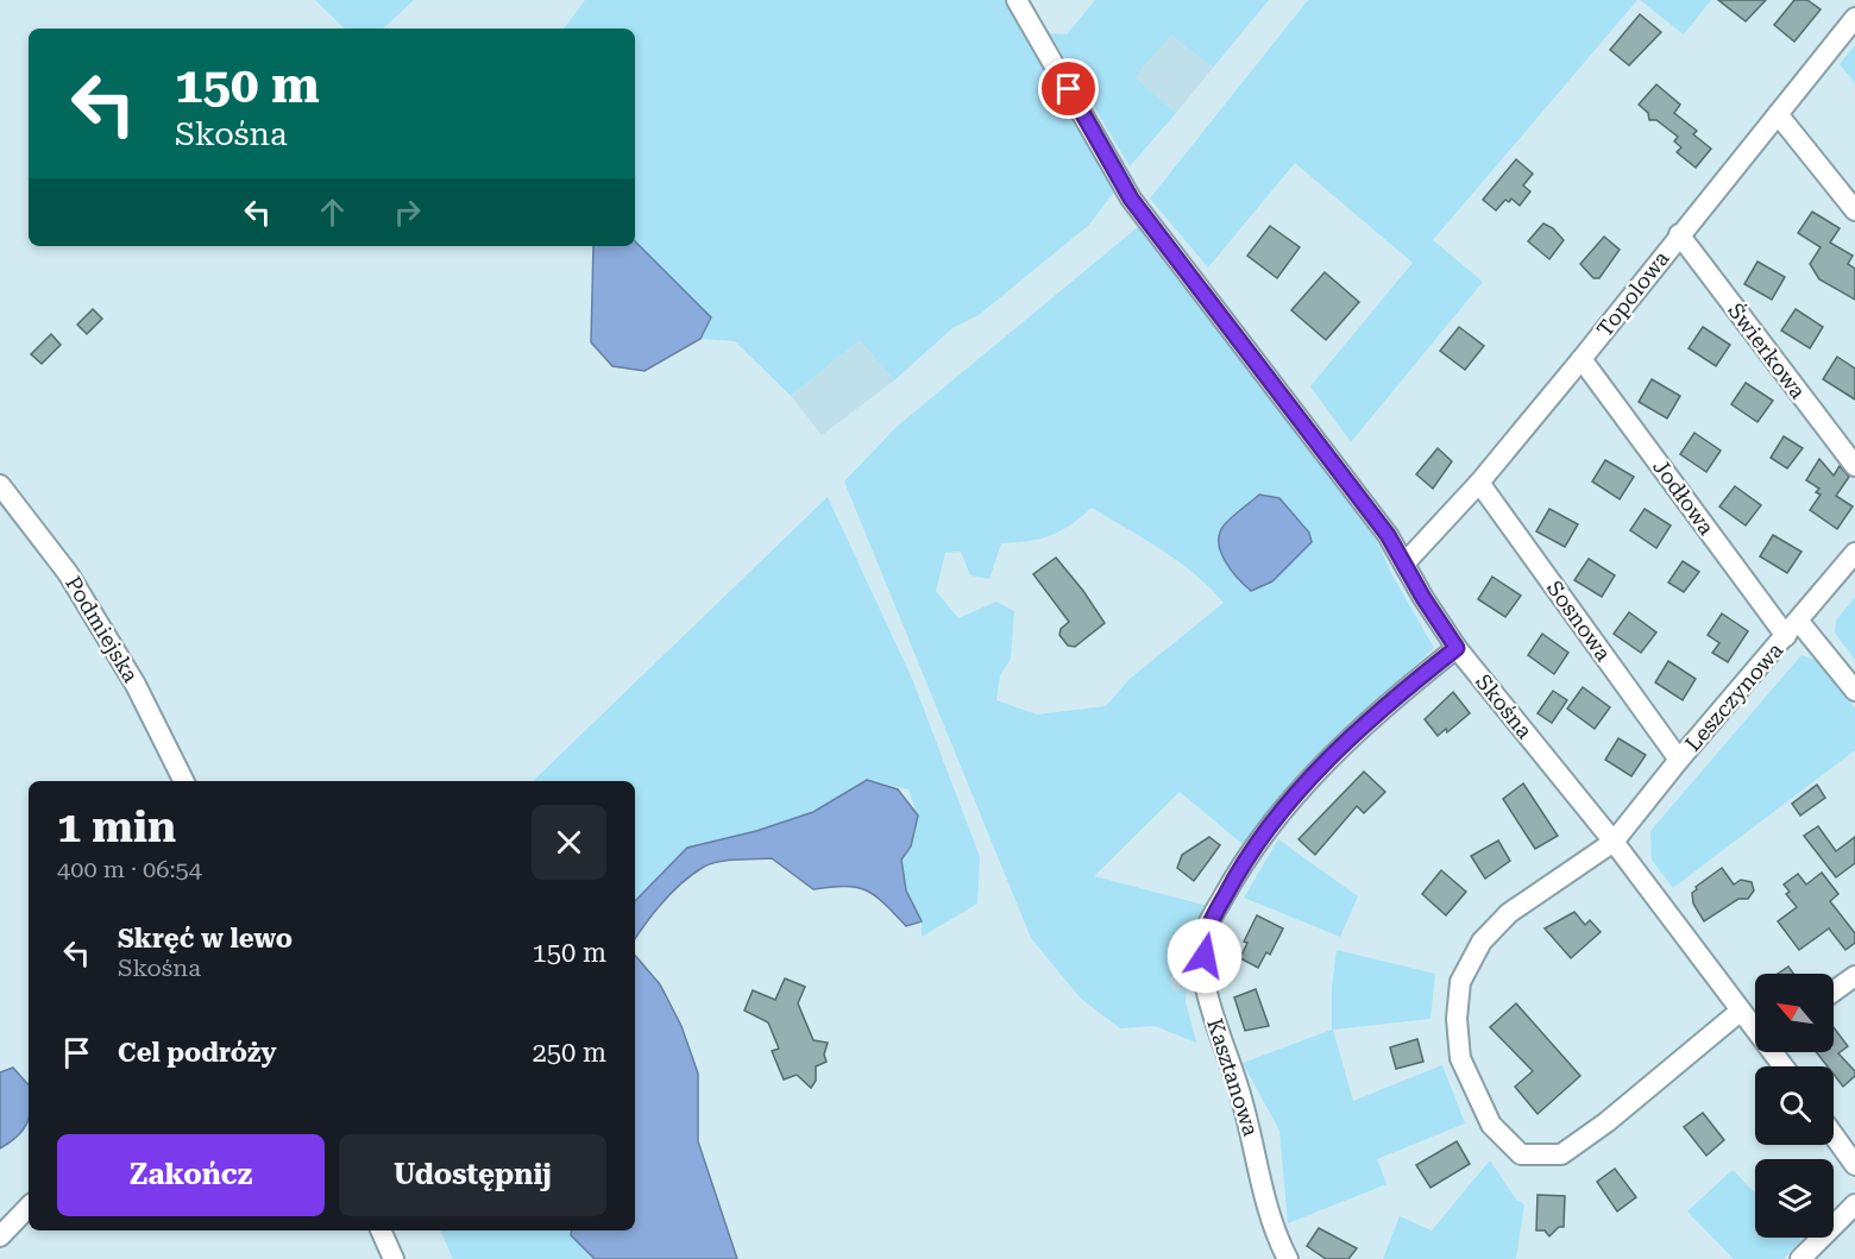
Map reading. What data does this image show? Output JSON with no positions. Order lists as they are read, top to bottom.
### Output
{
  "streets": {
    "street": [
      "Topolowa",
      "Świerkowa",
      "Jodłowa",
      "Sosnowa",
      "Podmiejska",
      "Leszczynowa",
      "Skośna",
      "Kasztanowa"
    ]
  },
  "crossings": [
    ["Topolowa", "Świerkowa"],
    ["Topolowa", "Jodłowa"],
    ["Topolowa", "Sosnowa"],
    ["Topolowa", "Skośna"],
    ["Jodłowa", "Leszczynowa"],
    ["Sosnowa", "Leszczynowa"],
    ["Leszczynowa", "Skośna"],
    ["Skośna", "Kasztanowa"]
  ],
  "north": "top left",
  "page": {
    "turn": ["150 m", "Skośna"],
    "heading": ["1 min", "400 m · 06:54"],
    "list": [
      {
        "name": "Skręć w lewo",
        "note": "Skośna",
        "value": "150 m"
      },
      {
        "name": "Cel podróży",
        "value": "250 m"
      }
    ],
    "buttons": ["Zakończ", "Udostępnij"]
  }
}
